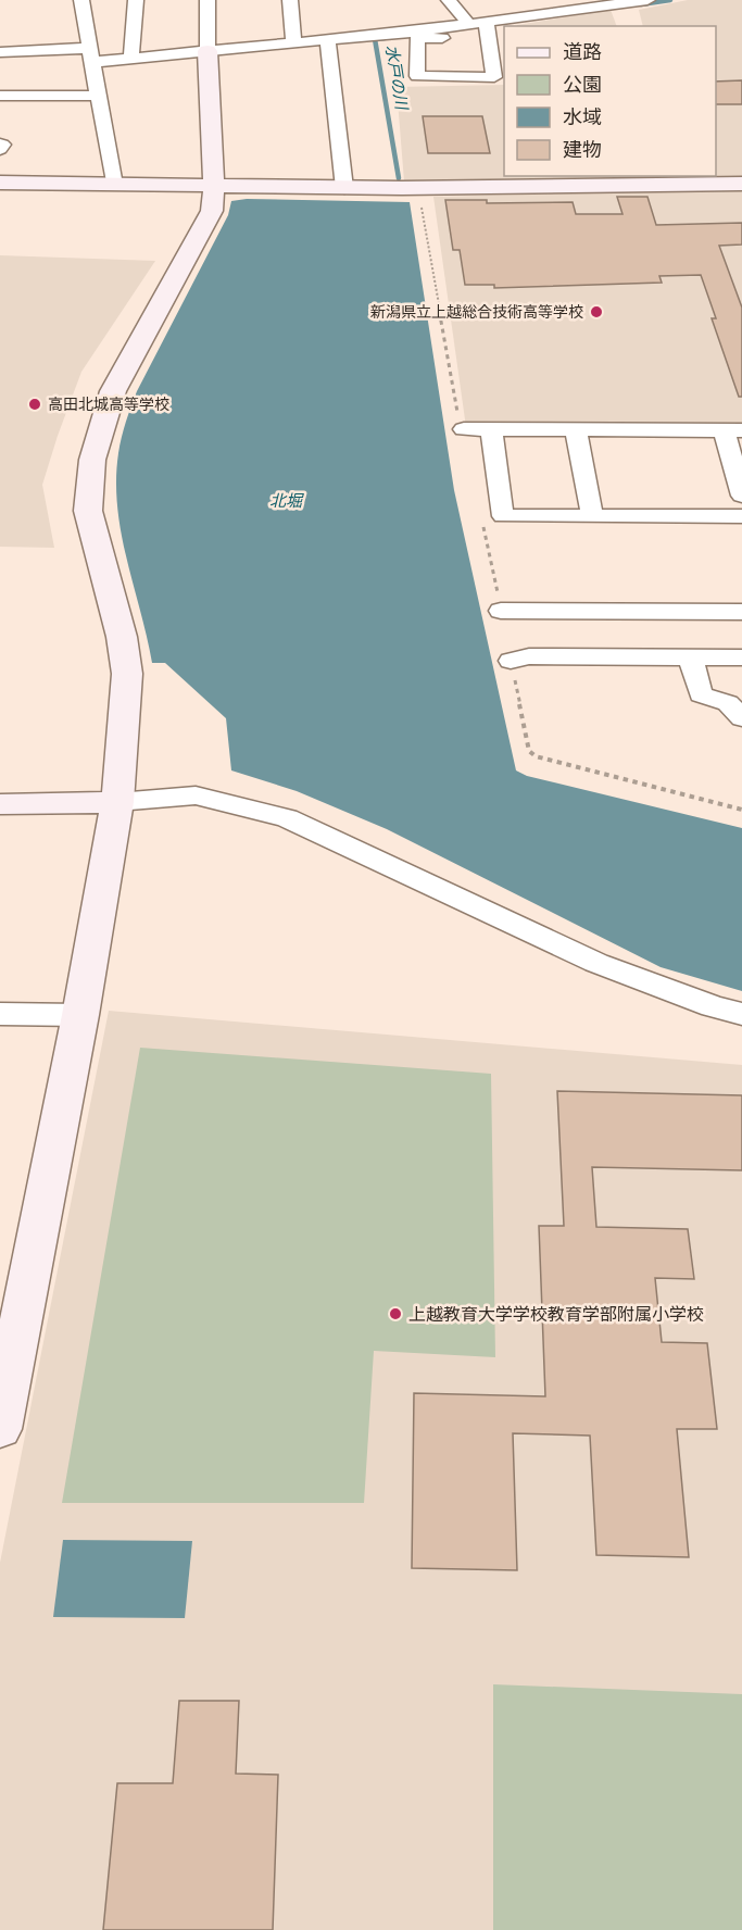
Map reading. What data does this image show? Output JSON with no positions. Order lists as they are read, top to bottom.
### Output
{
  "water": ["水戸の川", "北堀"],
  "places": ["新潟県立上越総合技術高等学校", "高田北城高等学校", "上越教育大学学校教育学部附属小学校"],
  "legend": [
    "道路",
    "公園",
    "水域",
    "建物"
  ]
}
